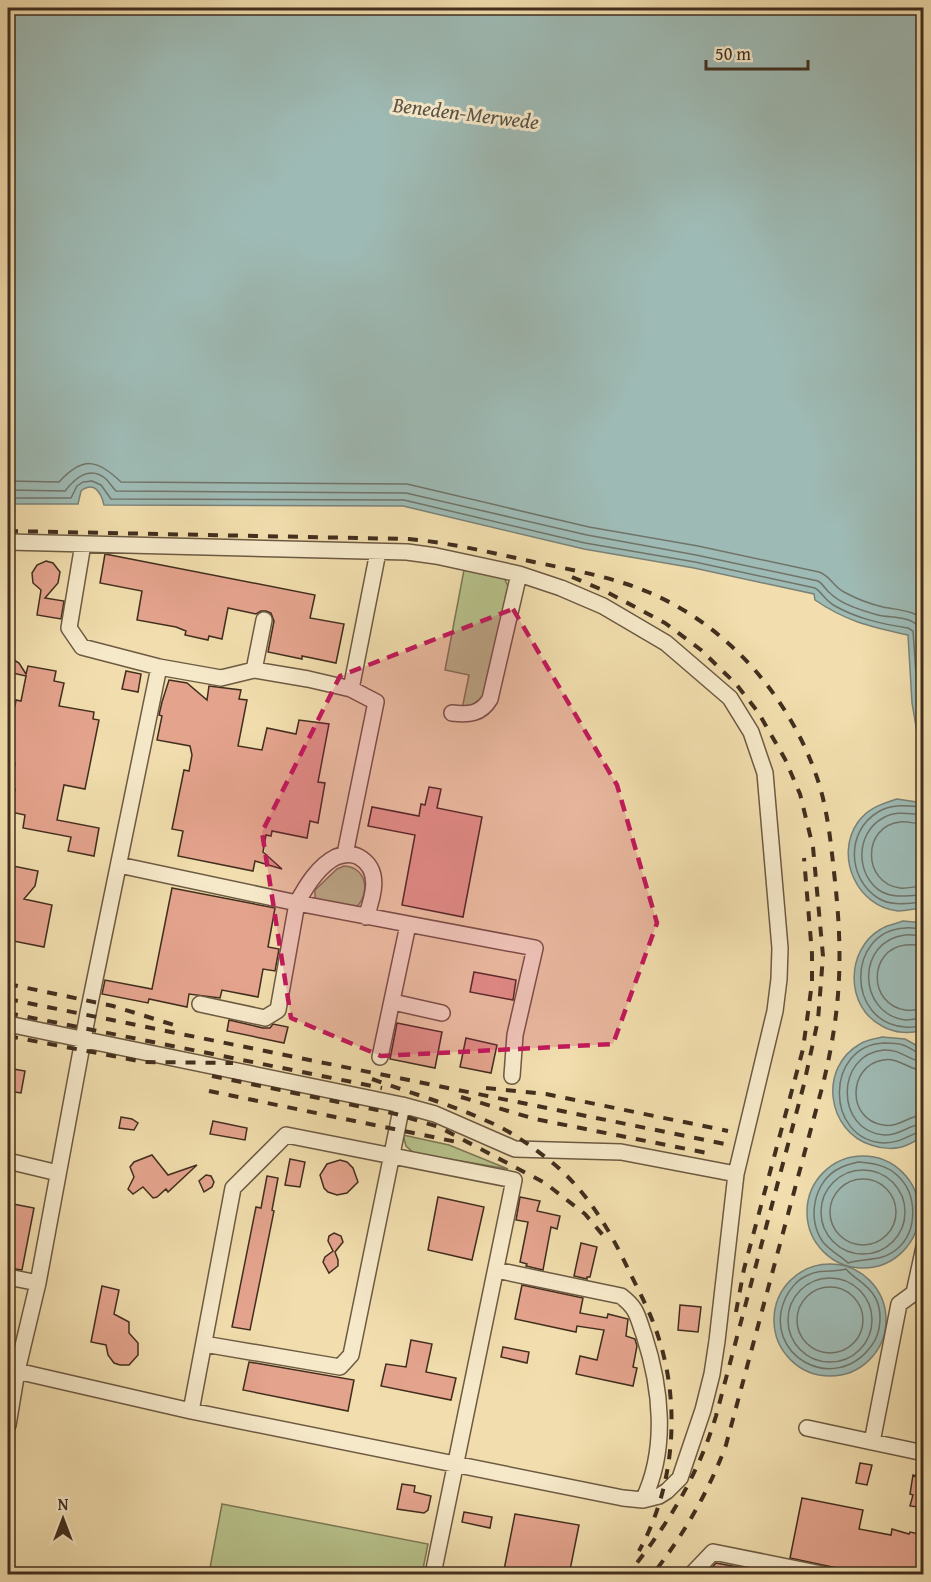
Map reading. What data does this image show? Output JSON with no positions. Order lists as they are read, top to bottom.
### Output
{
  "water": ["Beneden-Merwede"],
  "scale_bar": "50 m",
  "north": "top"
}
